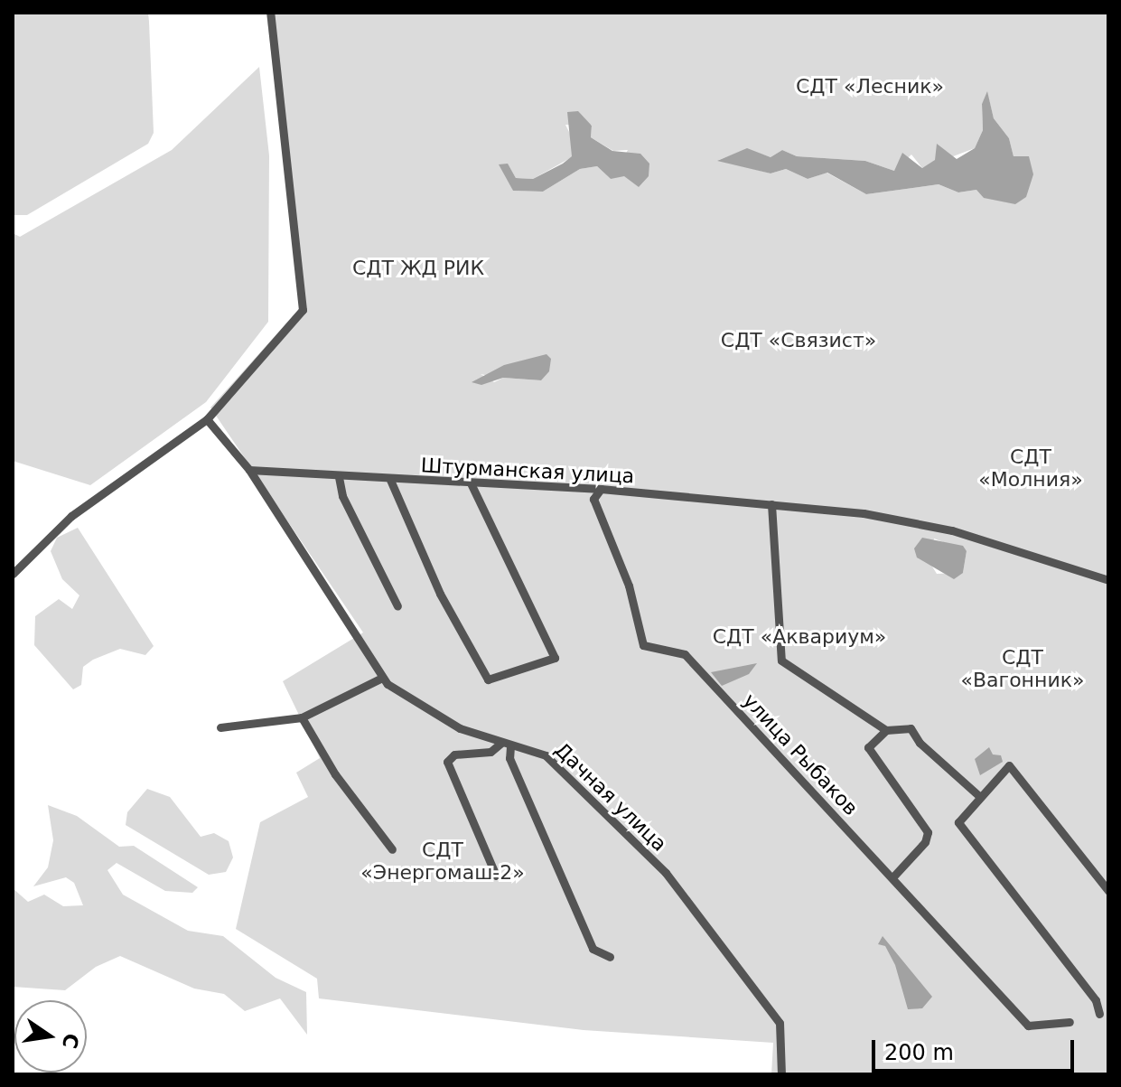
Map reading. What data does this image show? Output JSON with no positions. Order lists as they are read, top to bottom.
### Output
{
  "streets": {
    "street": ["Штурманская улица", "улица Рыбаков", "Дачная улица"]
  },
  "crossings": [
    ["Штурманская улица", "улица Рыбаков"],
    ["Штурманская улица", "Дачная улица"]
  ],
  "parks": [
    "СДТ «Лесник»",
    "СДТ ЖД РИК",
    "СДТ «Связист»",
    "СДТ «Молния»",
    "СДТ «Аквариум»",
    "СДТ «Вагонник»",
    "СДТ «Энергомаш-2»"
  ],
  "scale_bar": "200 m",
  "north": "right"
}
